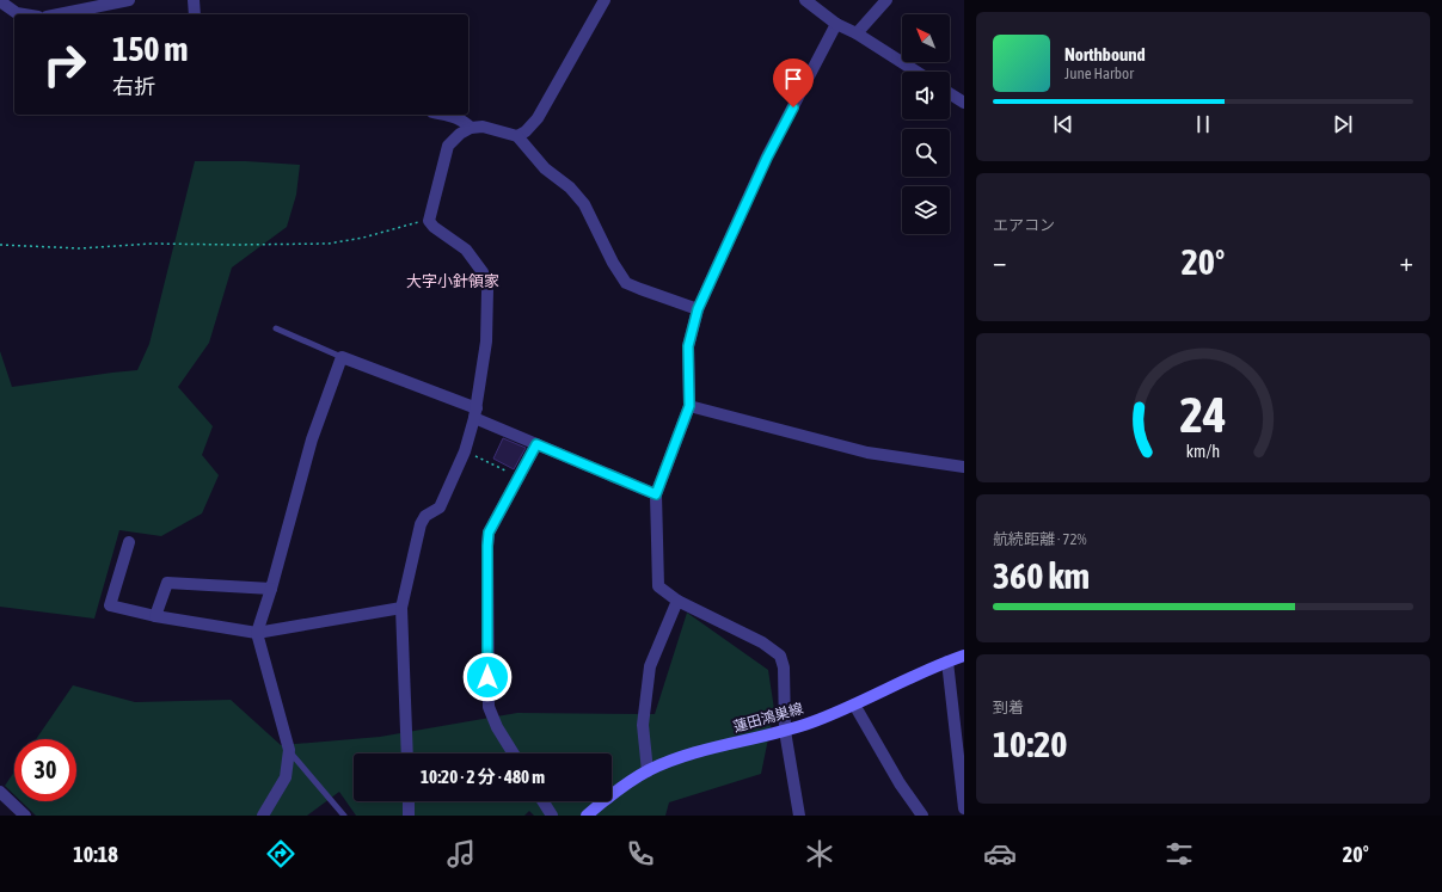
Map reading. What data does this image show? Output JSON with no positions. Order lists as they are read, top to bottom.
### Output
{
  "streets": {
    "main road": ["蓮田鴻巣線"]
  },
  "districts": ["大字小針領家"],
  "north": "top left",
  "page": {
    "turn": ["150 m", "右折"],
    "song": ["Northbound", "June Harbor"],
    "tile": [
      "エアコン",
      ["航続距離 · 72%", "360 km"],
      ["到着", "10:20"]
    ],
    "heat": ["−", "20°", "+"],
    "limit": "30",
    "trip": "10:20 · 2 分 · 480 m",
    "tabs": ["10:18", "20°"],
    "gauge": ["24", "km/h"]
  }
}
